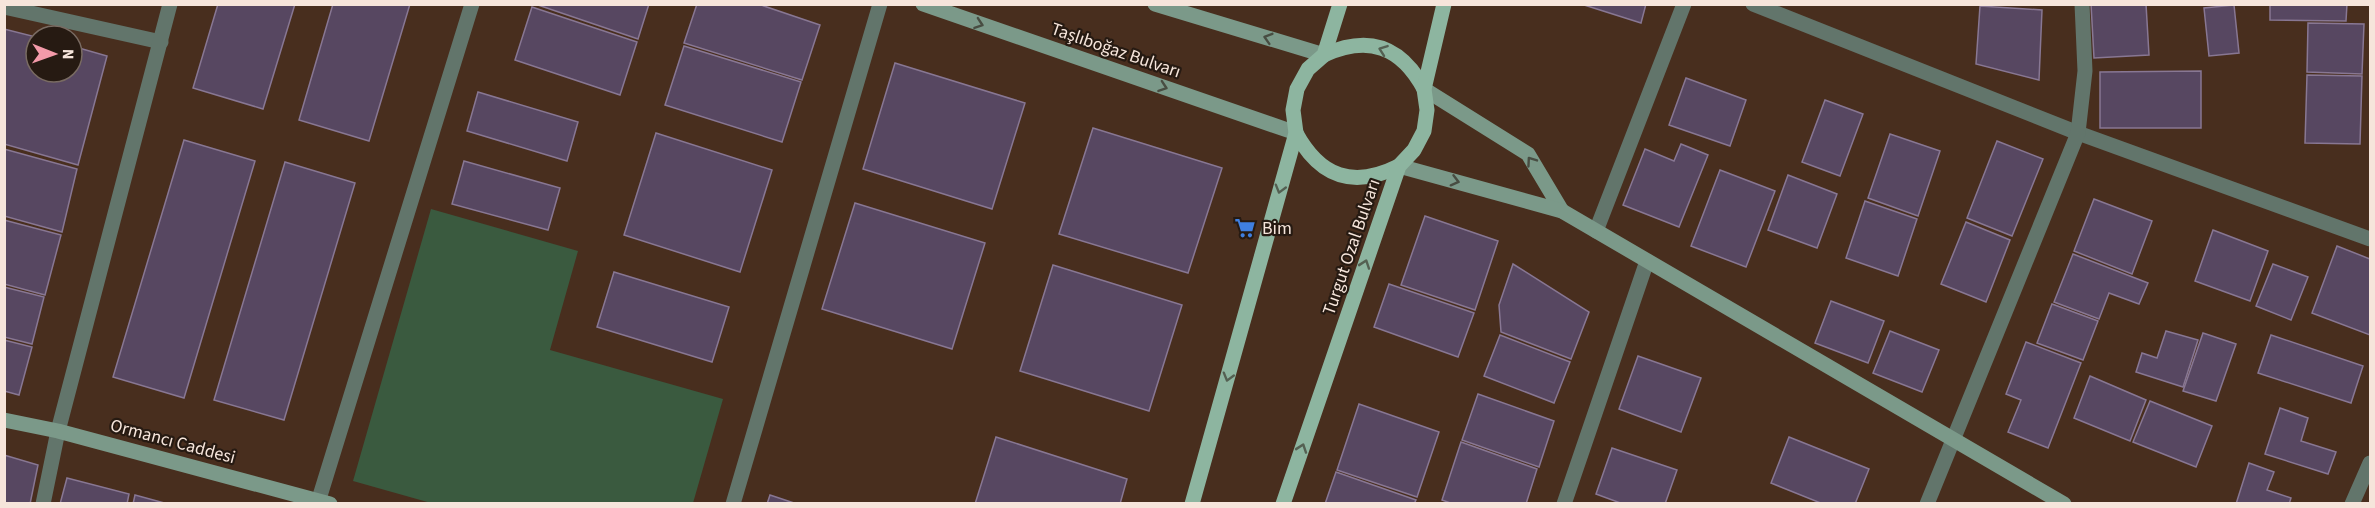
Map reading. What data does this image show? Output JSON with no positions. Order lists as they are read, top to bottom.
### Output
{
  "streets": {
    "main road": ["Turgut Ozal Bulvarı"],
    "street": ["Taşlıboğaz Bulvarı", "Ormancı Caddesi"]
  },
  "crossings": [
    ["Taşlıboğaz Bulvarı", "Turgut Ozal Bulvarı"]
  ],
  "places": {
    "supermarket": ["Bim"]
  },
  "north": "right"
}
